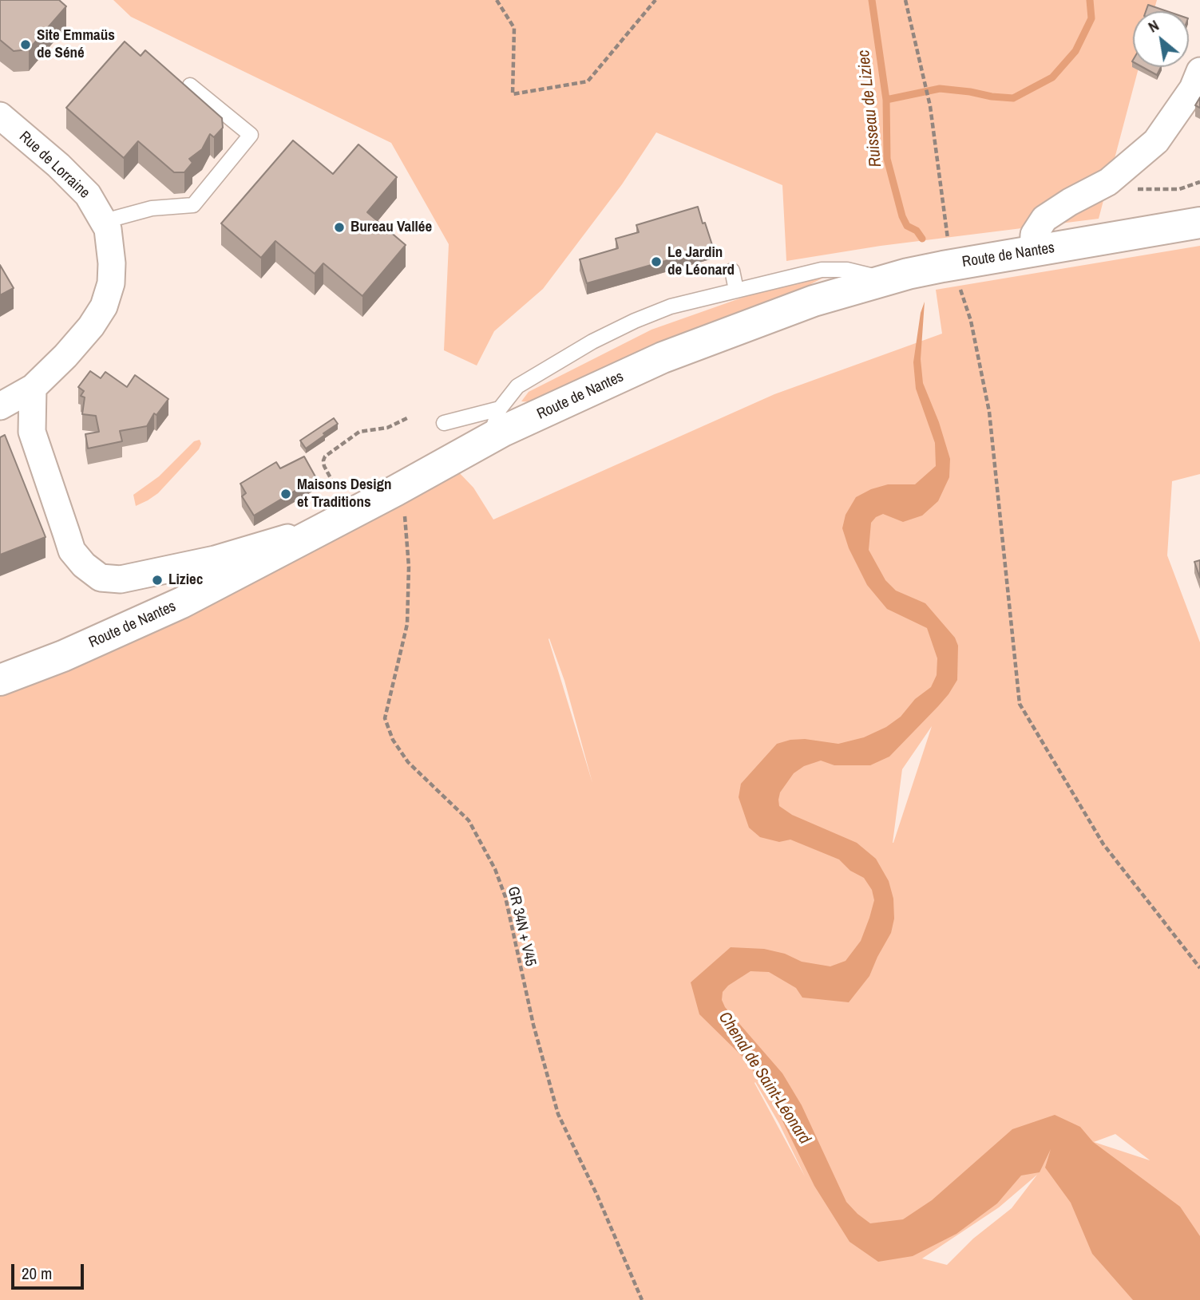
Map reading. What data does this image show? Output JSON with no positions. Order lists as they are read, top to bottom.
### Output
{
  "streets": {
    "main road": ["Route de Nantes"],
    "street": ["Rue de Lorraine"],
    "path": ["GR 34N + V45"]
  },
  "water": ["Ruisseau de Liziec", "Chenal de Saint-Léonard"],
  "places": [
    "Site Emmaüs de Séné",
    "Bureau Vallée",
    "Le Jardin de Léonard",
    "Maisons Design et Traditions",
    "Liziec"
  ],
  "scale_bar": "20 m",
  "north": "top left"
}
